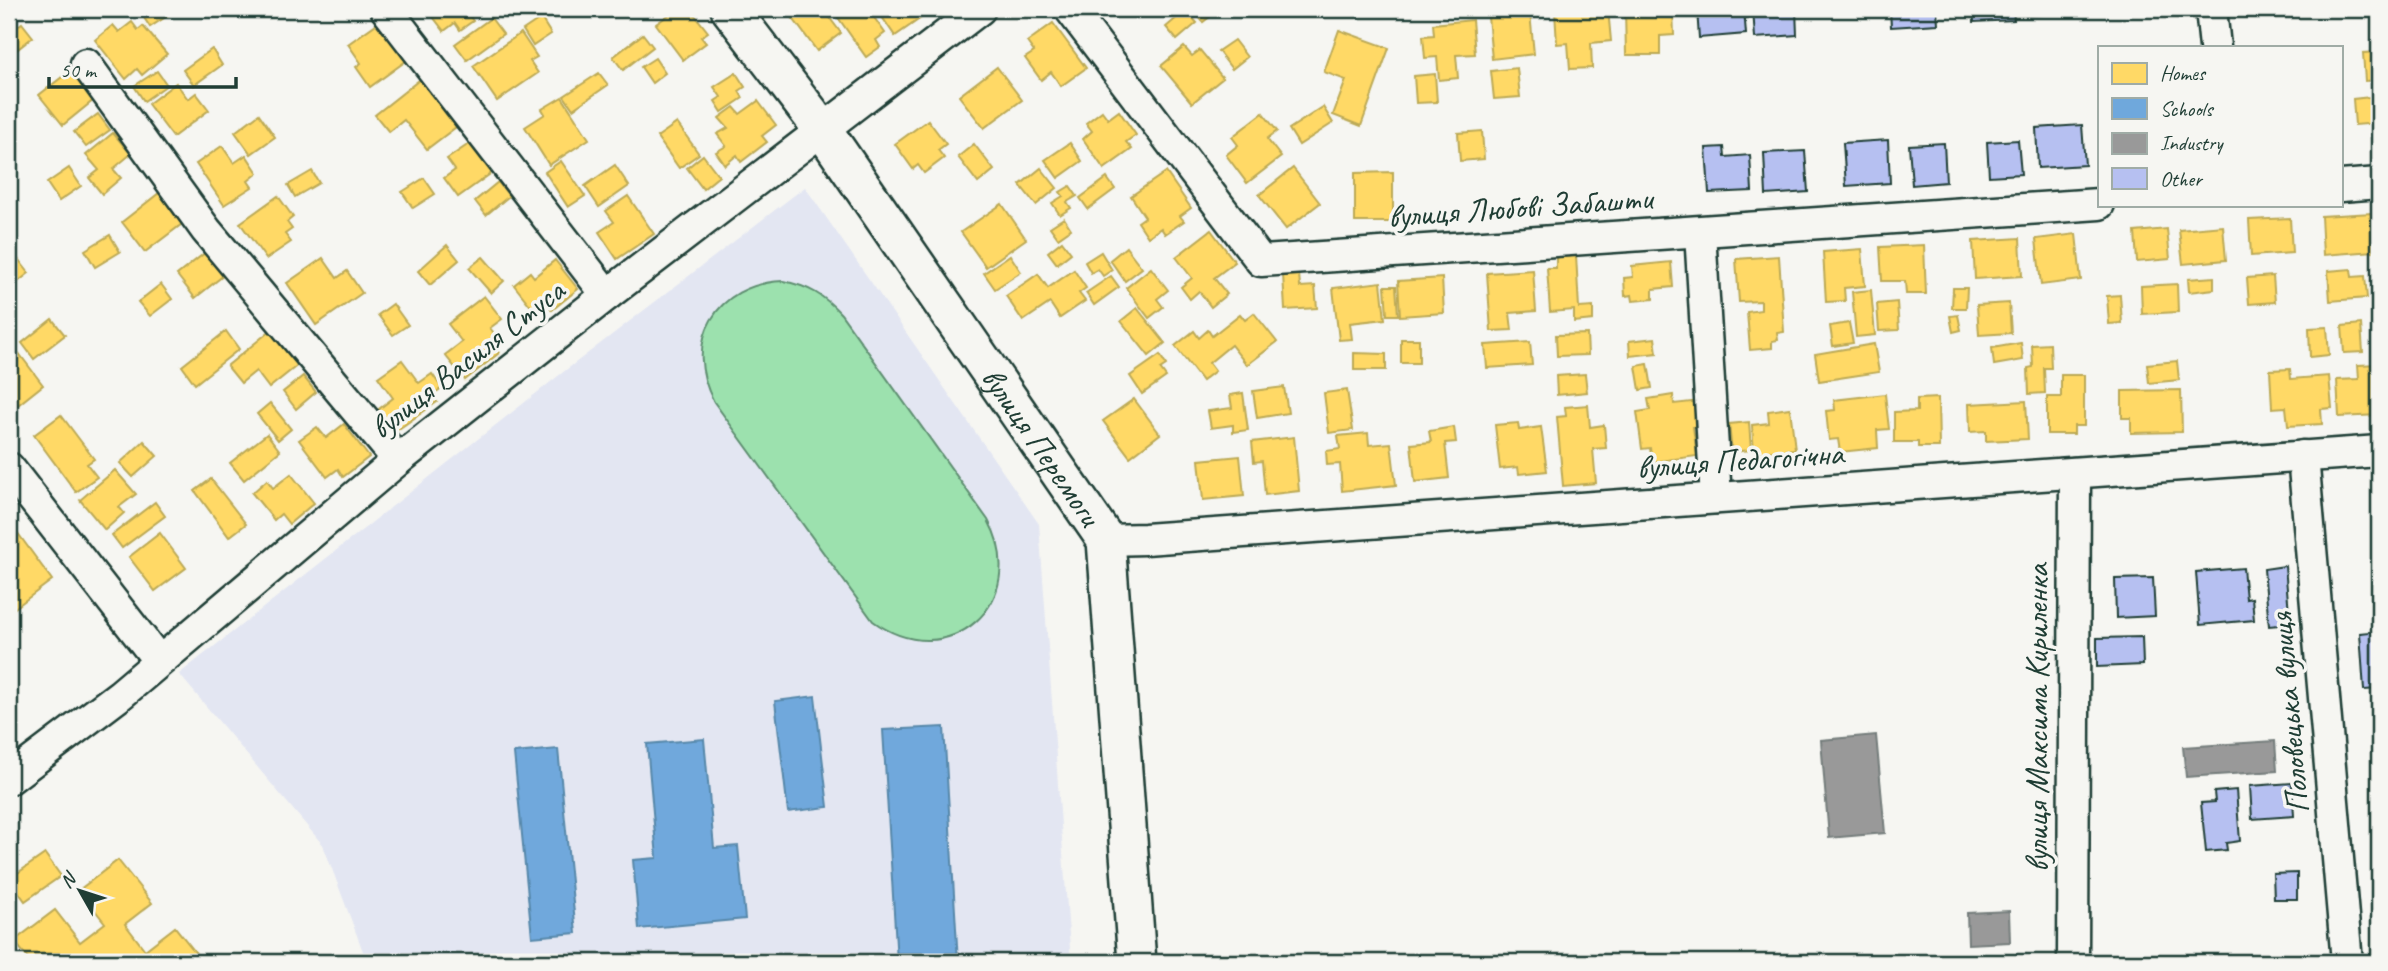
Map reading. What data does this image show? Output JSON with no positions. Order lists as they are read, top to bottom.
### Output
{
  "streets": {
    "street": [
      "вулиця Любові Забашти",
      "вулиця Василя Стуса",
      "вулиця Перемоги",
      "вулиця Педагогічна",
      "Половецька вулиця",
      "вулиця Максима Кириленка"
    ]
  },
  "crossings": [
    ["вулиця Василя Стуса", "вулиця Перемоги"],
    ["вулиця Перемоги", "вулиця Педагогічна"],
    ["вулиця Педагогічна", "Половецька вулиця"],
    ["вулиця Педагогічна", "вулиця Максима Кириленка"]
  ],
  "legend": [
    "Homes",
    "Schools",
    "Industry",
    "Other"
  ],
  "scale_bar": "50 m",
  "north": "top left"
}
